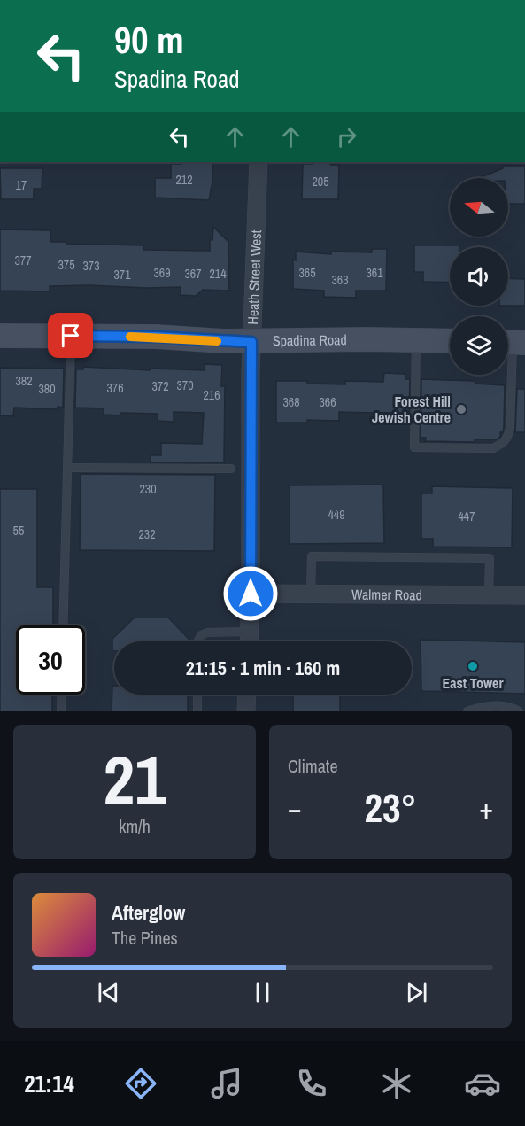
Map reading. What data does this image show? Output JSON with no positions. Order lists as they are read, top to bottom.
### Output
{
  "streets": {
    "street": ["Heath Street West", "Spadina Road", "Walmer Road"]
  },
  "crossings": [
    ["Heath Street West", "Spadina Road"],
    ["Heath Street West", "Walmer Road"]
  ],
  "places": ["Forest Hill Jewish Centre", "East Tower"],
  "house_numbers": [
    "212",
    "205",
    "17",
    "377",
    "375",
    "373",
    "369",
    "365",
    "361",
    "367",
    "214",
    "371",
    "363",
    "382",
    "370",
    "372",
    "376",
    "380",
    "216",
    "368",
    "366",
    "230",
    "449",
    "447",
    "55",
    "232"
  ],
  "north": "left",
  "page": {
    "turn": ["90 m", "Spadina Road"],
    "limit": "30",
    "trip": "21:15 · 1 min · 160 m",
    "tile": [
      ["21", "km/h"],
      "Climate"
    ],
    "heat": ["−", "23°", "+"],
    "song": ["Afterglow", "The Pines"],
    "tabs": "21:14"
  }
}
